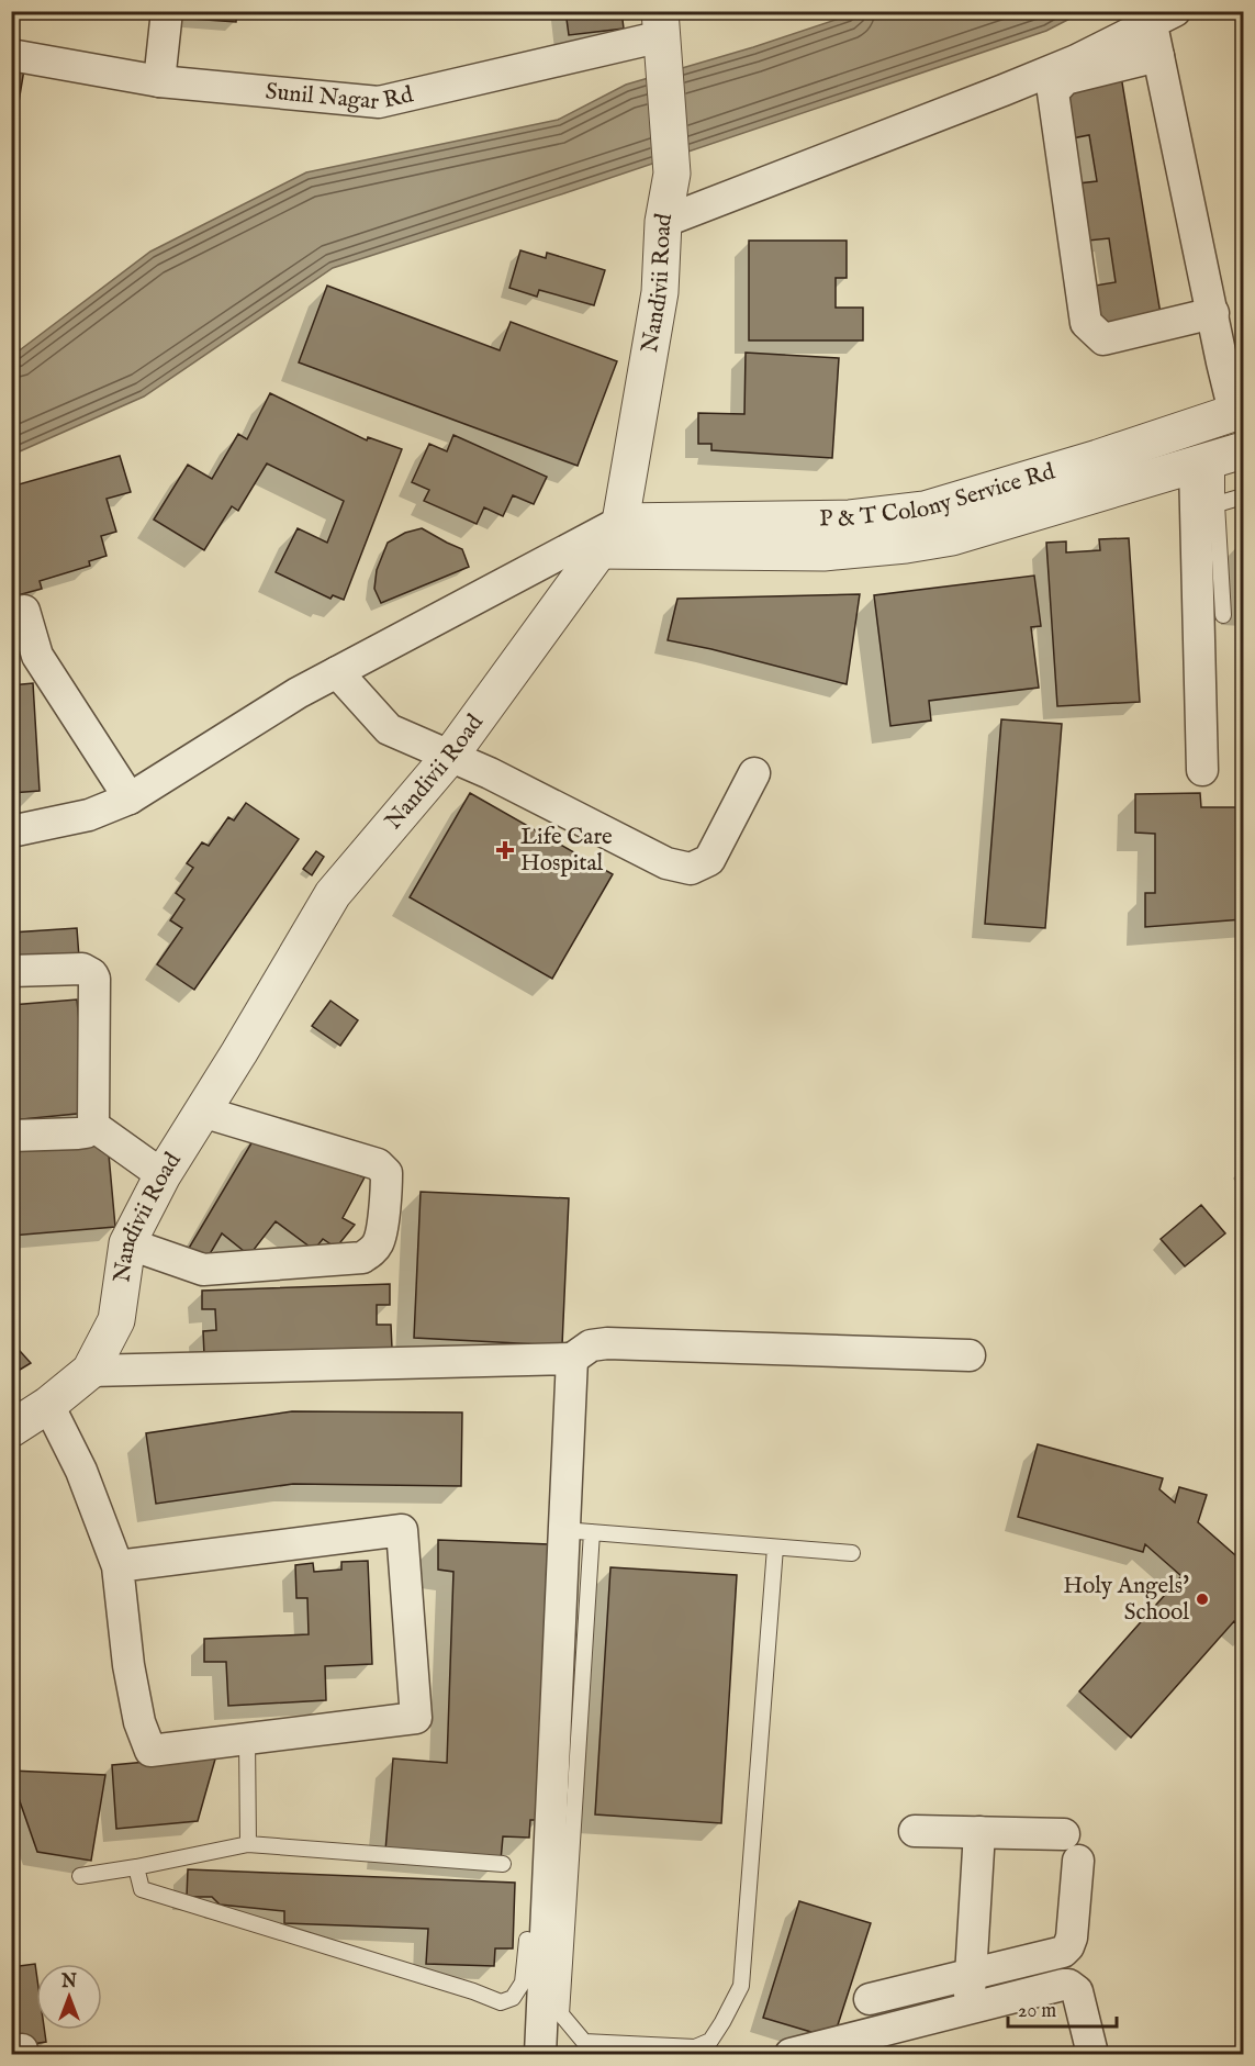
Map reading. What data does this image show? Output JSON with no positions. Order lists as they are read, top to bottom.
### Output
{
  "streets": {
    "street": ["Sunil Nagar Rd", "Nandivii Road", "P & T Colony Service Rd"]
  },
  "crossings": [
    ["Sunil Nagar Rd", "Nandivii Road"],
    ["Nandivii Road", "P & T Colony Service Rd"]
  ],
  "places": {
    "health": ["Life Care Hospital"],
    "other": ["Holy Angels' School"]
  },
  "scale_bar": "20 m",
  "north": "top"
}
